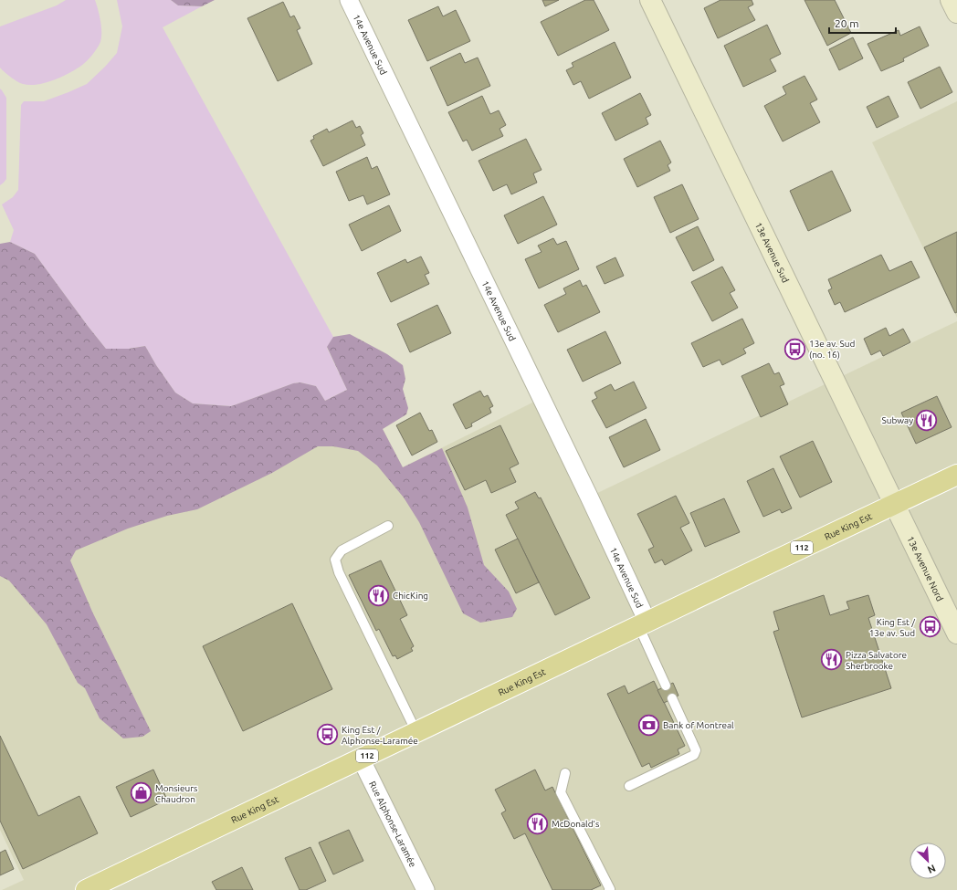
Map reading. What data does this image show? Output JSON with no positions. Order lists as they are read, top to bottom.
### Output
{
  "streets": {
    "main road": [
      "13e Avenue Sud",
      "Rue King Est",
      "112",
      "13e Avenue Nord"
    ],
    "street": ["14e Avenue Sud", "Rue Alphonse-Laramée"]
  },
  "crossings": [
    ["14e Avenue Sud", "Rue King Est"],
    ["13e Avenue Sud", "Rue King Est"],
    ["13e Avenue Sud", "13e Avenue Nord"],
    ["Rue King Est", "13e Avenue Nord"],
    ["Rue King Est", "Rue Alphonse-Laramée"]
  ],
  "places": {
    "bus stop": ["13e av. Sud (no. 16)", "King Est / 13e av. Sud", "King Est / Alphonse-Laramée"],
    "restaurant": [
      "Subway",
      "ChicKing",
      "Pizza Salvatore Sherbrooke",
      "McDonald's"
    ],
    "bank": ["Bank of Montreal"],
    "shop": ["Monsieurs Chaudron"]
  },
  "scale_bar": "20 m",
  "north": "bottom right"
}
